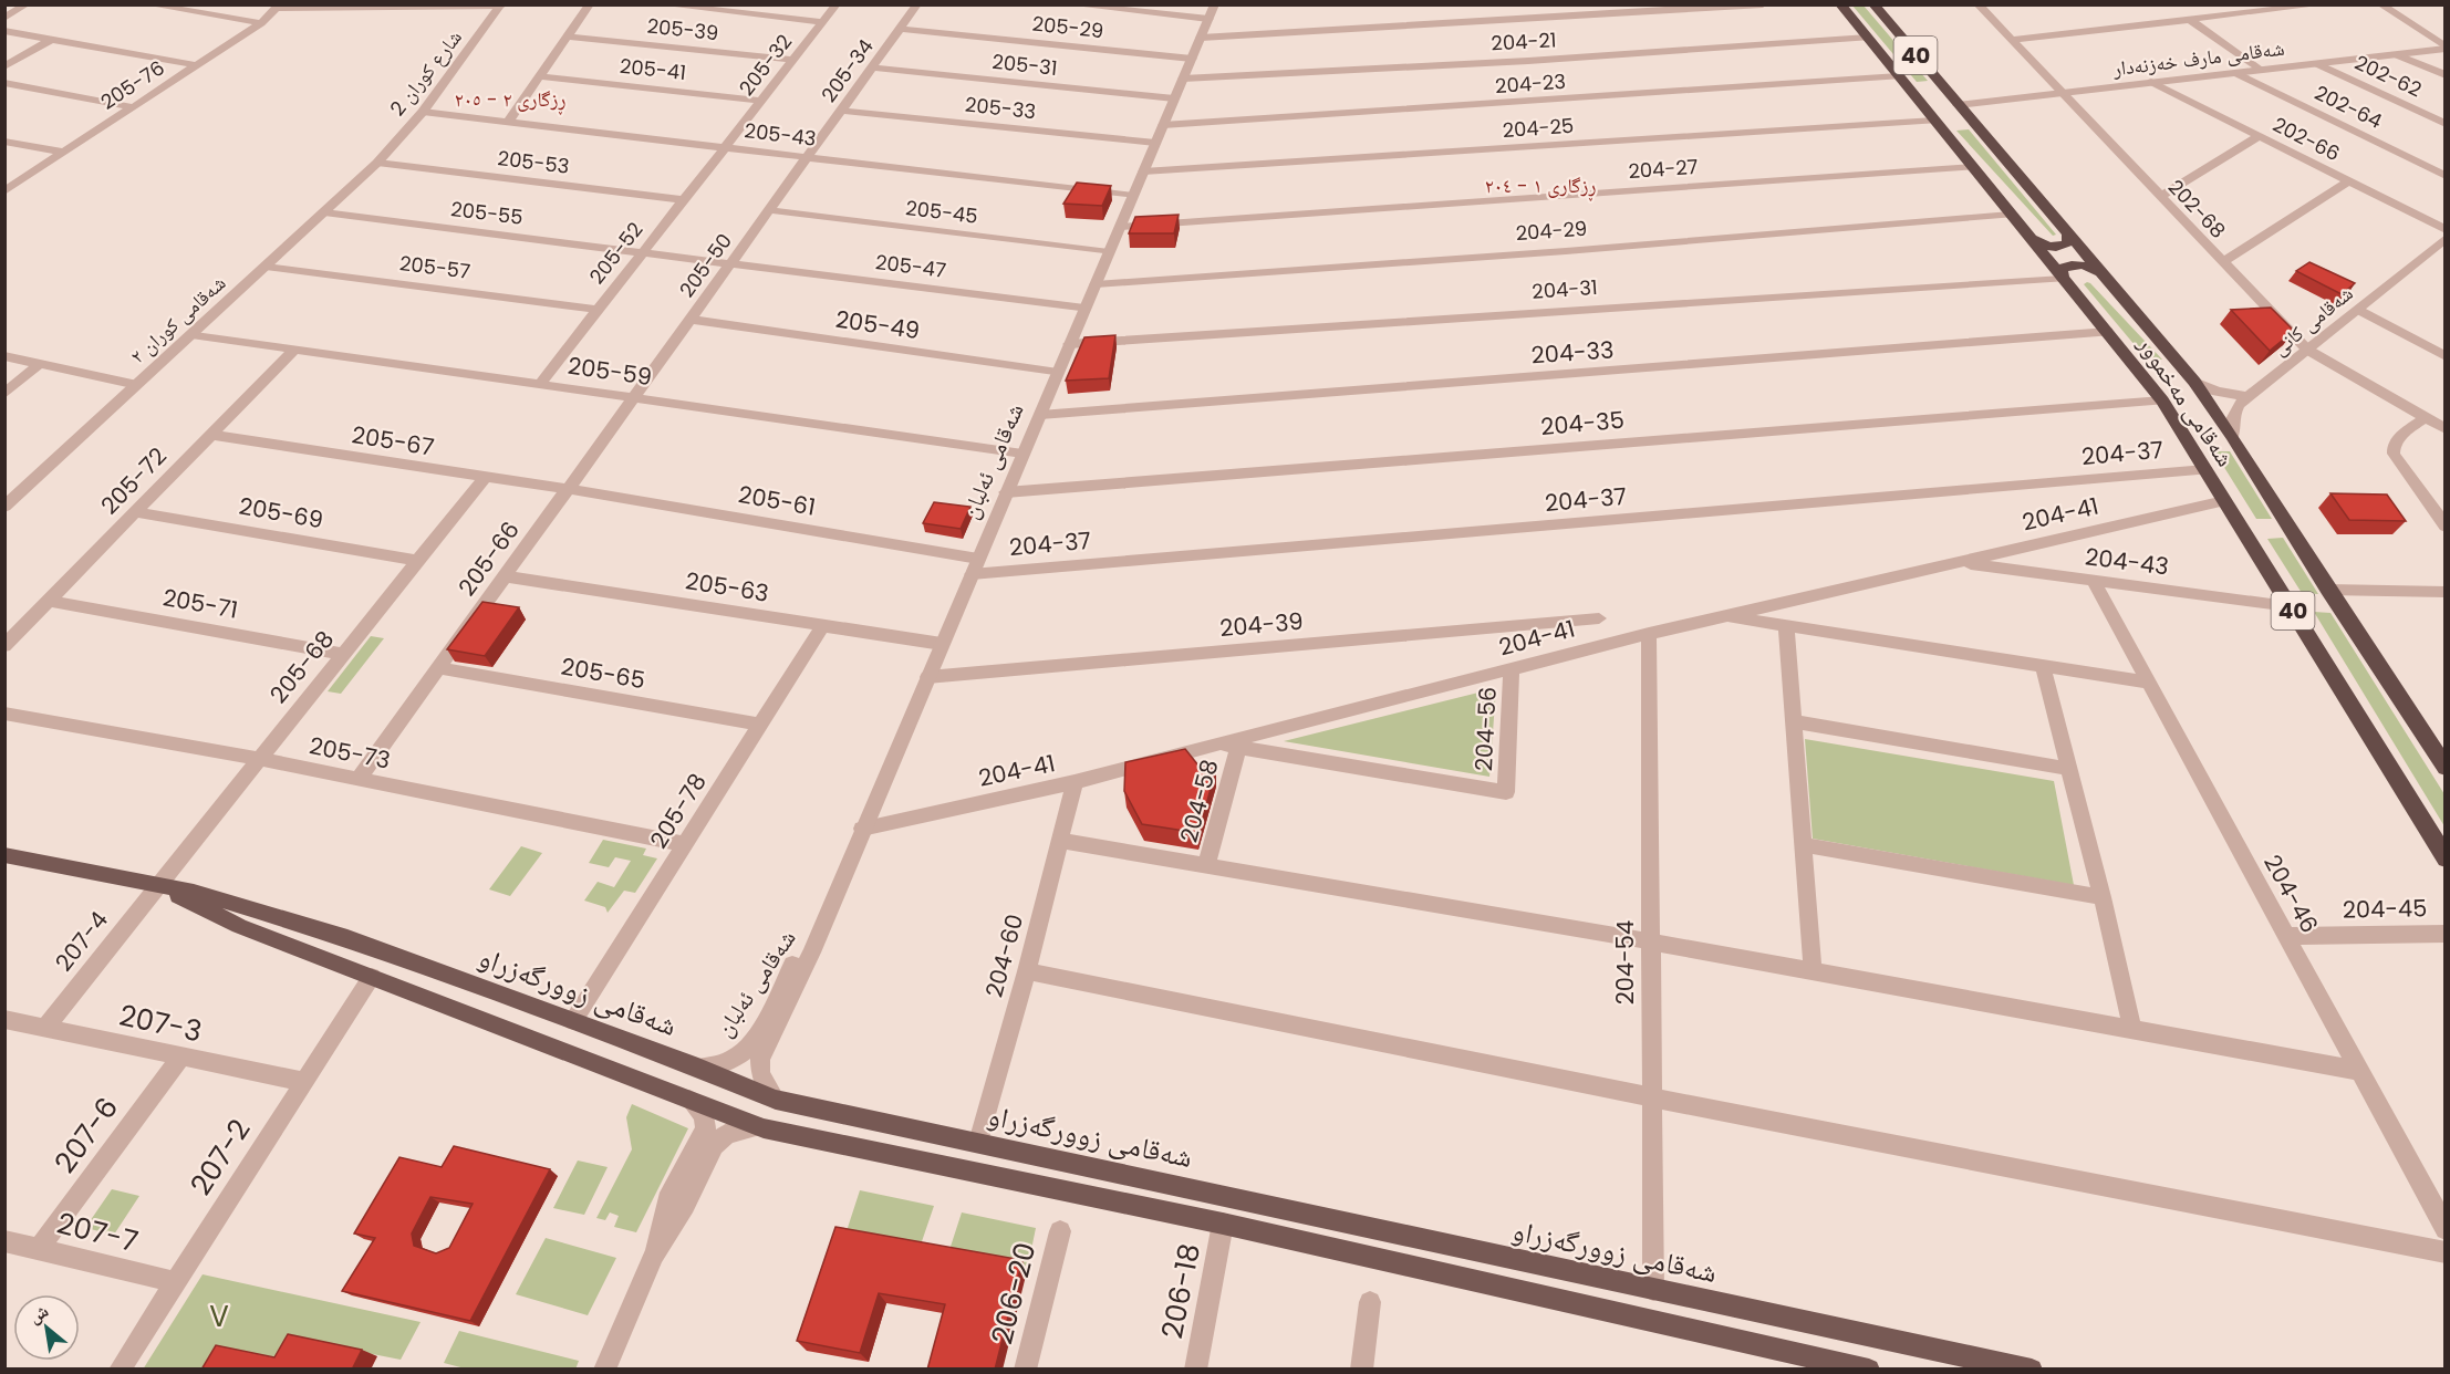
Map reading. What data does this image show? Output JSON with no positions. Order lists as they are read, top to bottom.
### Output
{
  "streets": {
    "highway": ["40", "شەقامی مەخموور"],
    "main road": ["شەقامی زوورگەزراو"],
    "street": [
      "205-29",
      "205-39",
      "204-21",
      "شەقامی مارف خەزنەدار",
      "205-32",
      "205-31",
      "205-41",
      "205-34",
      "شارع كوران 2",
      "202-62",
      "204-23",
      "205-76",
      "202-64",
      "205-33",
      "204-25",
      "205-43",
      "202-66",
      "205-53",
      "204-27",
      "202-68",
      "205-45",
      "205-55",
      "204-29",
      "205-52",
      "205-50",
      "205-47",
      "205-57",
      "204-31",
      "شەقامی کوران ٢",
      "شەقامی کانی",
      "205-49",
      "204-33",
      "205-59",
      "204-35",
      "205-67",
      "204-37",
      "شەقامی ئەلبان",
      "205-72",
      "205-61",
      "205-69",
      "204-41",
      "205-66",
      "204-43",
      "205-63",
      "205-71",
      "204-39",
      "205-68",
      "205-65",
      "204-56",
      "205-73",
      "204-58",
      "205-78",
      "204-46",
      "204-45",
      "207-4",
      "204-60",
      "204-54",
      "207-3",
      "207-6",
      "207-2",
      "207-7",
      "206-18",
      "206-20"
    ]
  },
  "crossings": [
    ["205-29", "205-34"],
    ["205-29", "شەقامی ئەلبان"],
    ["205-39", "205-32"],
    ["204-21", "شەقامی مەخموور"],
    ["204-21", "شەقامی ئەلبان"],
    ["شەقامی مارف خەزنەدار", "202-62"],
    ["شەقامی مارف خەزنەدار", "202-64"],
    ["شەقامی مارف خەزنەدار", "202-66"],
    ["شەقامی مارف خەزنەدار", "202-68"],
    ["شەقامی مارف خەزنەدار", "شەقامی مەخموور"],
    ["205-32", "205-41"],
    ["205-32", "205-43"],
    ["205-32", "205-52"],
    ["205-31", "205-34"],
    ["205-31", "شەقامی ئەلبان"],
    ["205-34", "205-33"],
    ["205-34", "205-43"],
    ["205-34", "205-50"],
    ["شارع كوران 2", "205-43"],
    ["شارع كوران 2", "205-53"],
    ["شارع كوران 2", "شەقامی کوران ٢"],
    ["204-23", "شەقامی مەخموور"],
    ["204-23", "شەقامی ئەلبان"],
    ["205-33", "شەقامی ئەلبان"],
    ["204-25", "شەقامی مەخموور"],
    ["204-25", "شەقامی ئەلبان"],
    ["205-43", "205-52"],
    ["205-43", "205-50"],
    ["205-43", "شەقامی ئەلبان"],
    ["205-53", "205-52"],
    ["205-53", "شەقامی کوران ٢"],
    ["204-27", "شەقامی مەخموور"],
    ["204-27", "شەقامی ئەلبان"],
    ["202-68", "شەقامی کانی"],
    ["205-45", "205-50"],
    ["205-45", "شەقامی ئەلبان"],
    ["205-55", "205-52"],
    ["205-55", "205-50"],
    ["205-55", "205-47"],
    ["205-55", "شەقامی کوران ٢"],
    ["204-29", "شەقامی مەخموور"],
    ["204-29", "شەقامی ئەلبان"],
    ["205-52", "205-57"],
    ["205-52", "205-59"],
    ["205-50", "205-47"],
    ["205-50", "205-49"],
    ["205-50", "205-59"],
    ["205-50", "205-66"],
    ["205-47", "شەقامی ئەلبان"],
    ["205-57", "شەقامی کوران ٢"],
    ["204-31", "شەقامی مەخموور"],
    ["204-31", "شەقامی ئەلبان"],
    ["شەقامی کوران ٢", "205-59"],
    ["شەقامی کانی", "شەقامی مەخموور"],
    ["205-49", "شەقامی ئەلبان"],
    ["204-33", "شەقامی مەخموور"],
    ["204-33", "شەقامی ئەلبان"],
    ["205-59", "شەقامی ئەلبان"],
    ["205-59", "205-72"],
    ["205-59", "205-66"],
    ["شەقامی مەخموور", "204-35"],
    ["شەقامی مەخموور", "204-37"],
    ["شەقامی مەخموور", "204-41"],
    ["شەقامی مەخموور", "204-43"],
    ["204-35", "شەقامی ئەلبان"],
    ["205-67", "205-72"],
    ["205-67", "205-61"],
    ["205-67", "205-66"],
    ["205-67", "205-68"],
    ["204-37", "شەقامی ئەلبان"],
    ["شەقامی ئەلبان", "205-61"],
    ["شەقامی ئەلبان", "204-41"],
    ["شەقامی ئەلبان", "205-63"],
    ["شەقامی ئەلبان", "204-39"],
    ["شەقامی ئەلبان", "شەقامی زوورگەزراو"],
    ["205-72", "205-69"],
    ["205-72", "205-71"],
    ["205-61", "205-66"],
    ["205-69", "205-68"],
    ["204-41", "204-43"],
    ["204-41", "204-56"],
    ["204-41", "204-60"],
    ["204-41", "204-54"],
    ["205-66", "205-63"],
    ["205-66", "205-65"],
    ["205-66", "205-73"],
    ["204-43", "204-46"],
    ["205-63", "205-78"],
    ["205-71", "205-68"],
    ["205-68", "205-73"],
    ["205-68", "207-4"],
    ["205-68", "شەقامی زوورگەزراو"],
    ["205-65", "205-78"],
    ["204-56", "204-58"],
    ["205-73", "205-78"],
    ["205-78", "شەقامی زوورگەزراو"],
    ["204-46", "204-45"],
    ["207-4", "شەقامی زوورگەزراو"],
    ["207-4", "207-3"],
    ["204-60", "شەقامی زوورگەزراو"],
    ["204-54", "شەقامی زوورگەزراو"],
    ["شەقامی زوورگەزراو", "207-2"],
    ["شەقامی زوورگەزراو", "206-18"],
    ["207-3", "207-6"],
    ["207-3", "207-2"],
    ["207-6", "207-7"],
    ["207-2", "207-7"]
  ],
  "districts": ["ڕزگاری ٢ - ٢٠٥", "ڕزگاری ١ - ٢٠٤"],
  "parks": ["V"],
  "north": "top left"
}
